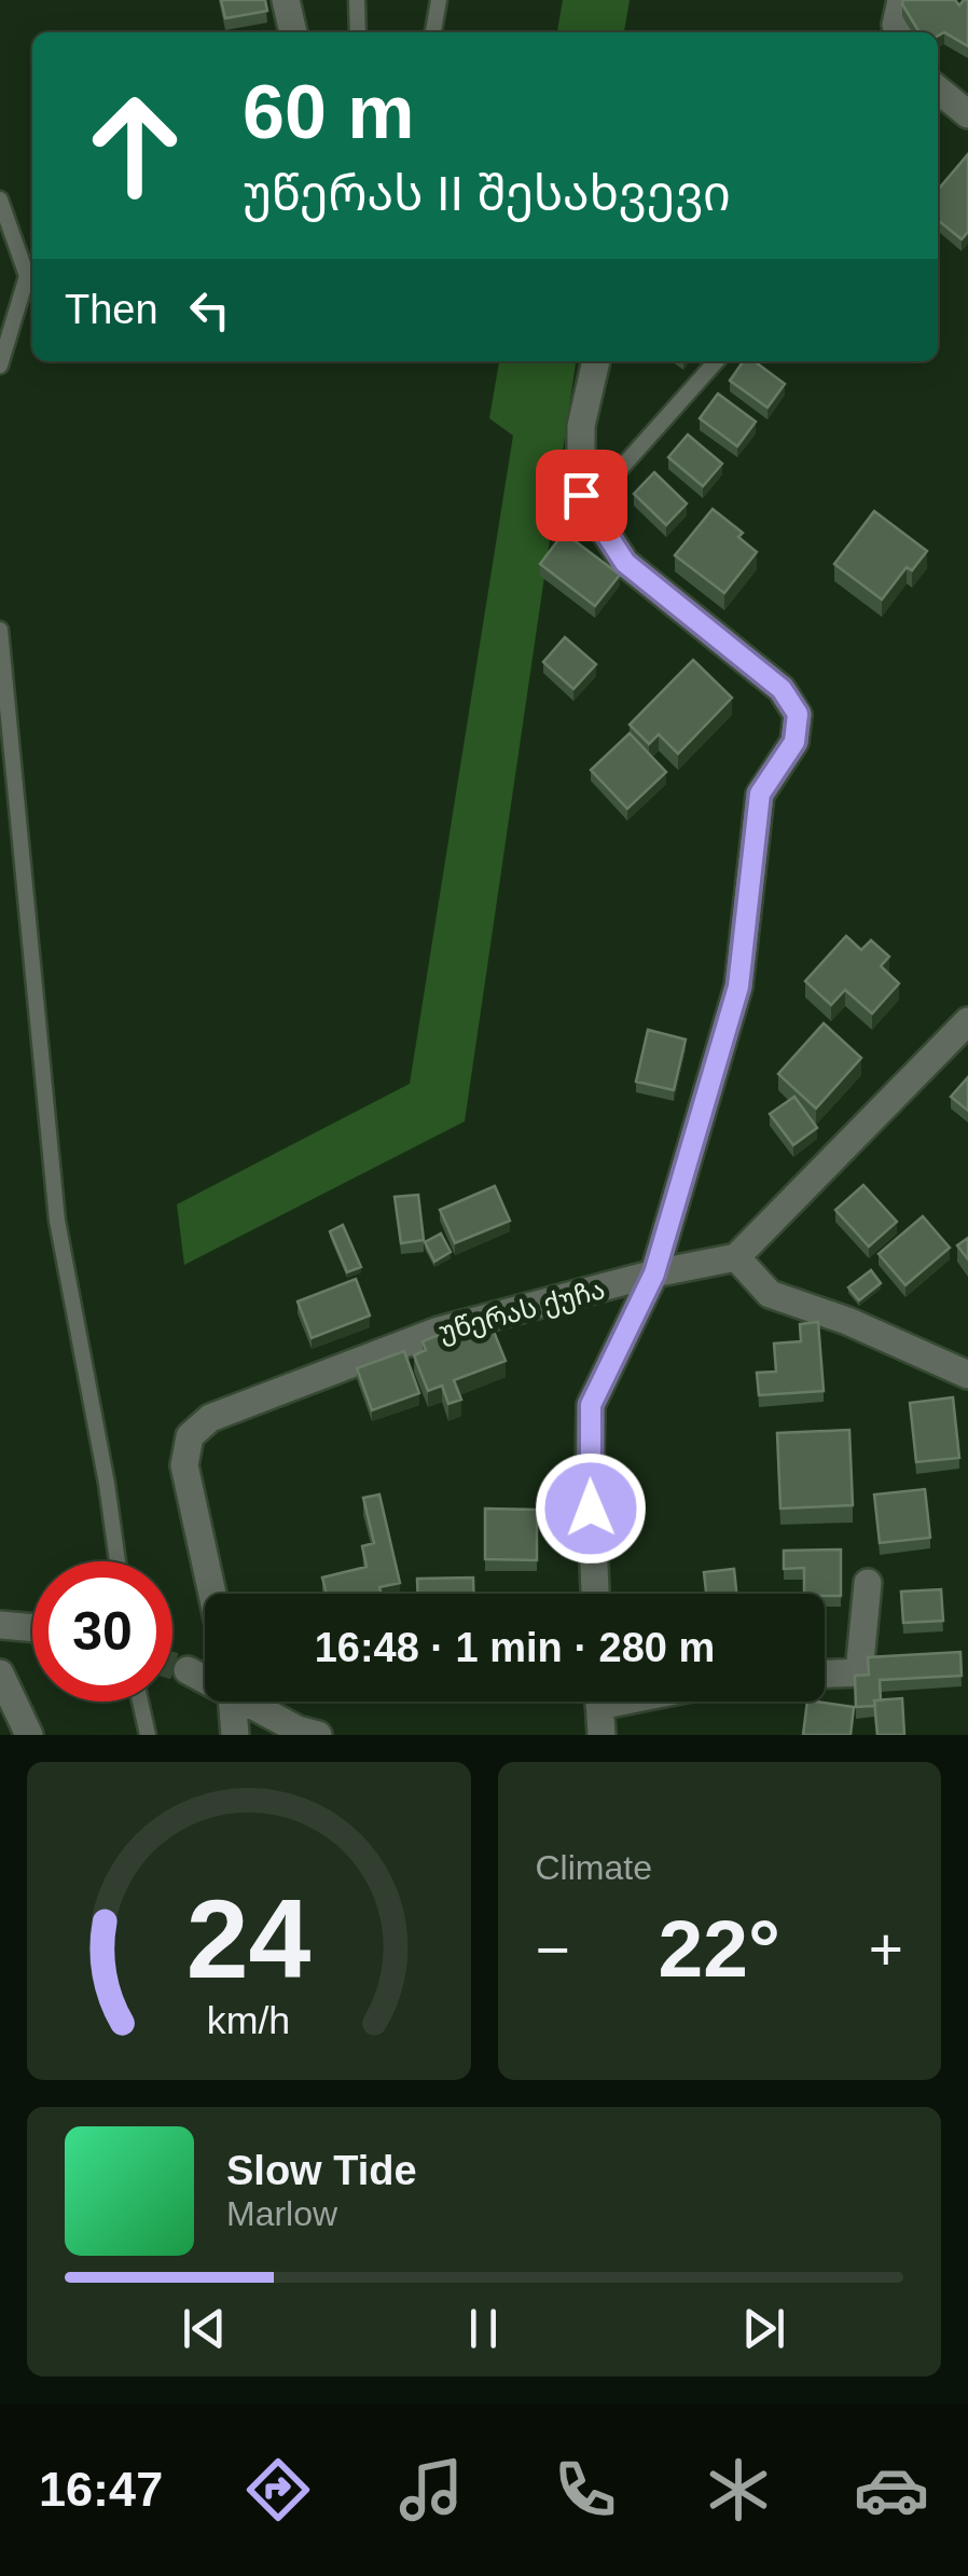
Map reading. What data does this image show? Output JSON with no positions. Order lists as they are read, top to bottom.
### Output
{
  "streets": {
    "street": ["უწერას ქუჩა"]
  },
  "page": {
    "turn": ["60 m", "უწერას II შესახვევი"],
    "then": "Then",
    "limit": "30",
    "trip": "16:48 · 1 min · 280 m",
    "tile": "Climate",
    "heat": ["−", "22°", "+"],
    "song": ["Slow Tide", "Marlow"],
    "tabs": "16:47",
    "gauge": ["24", "km/h"]
  }
}
